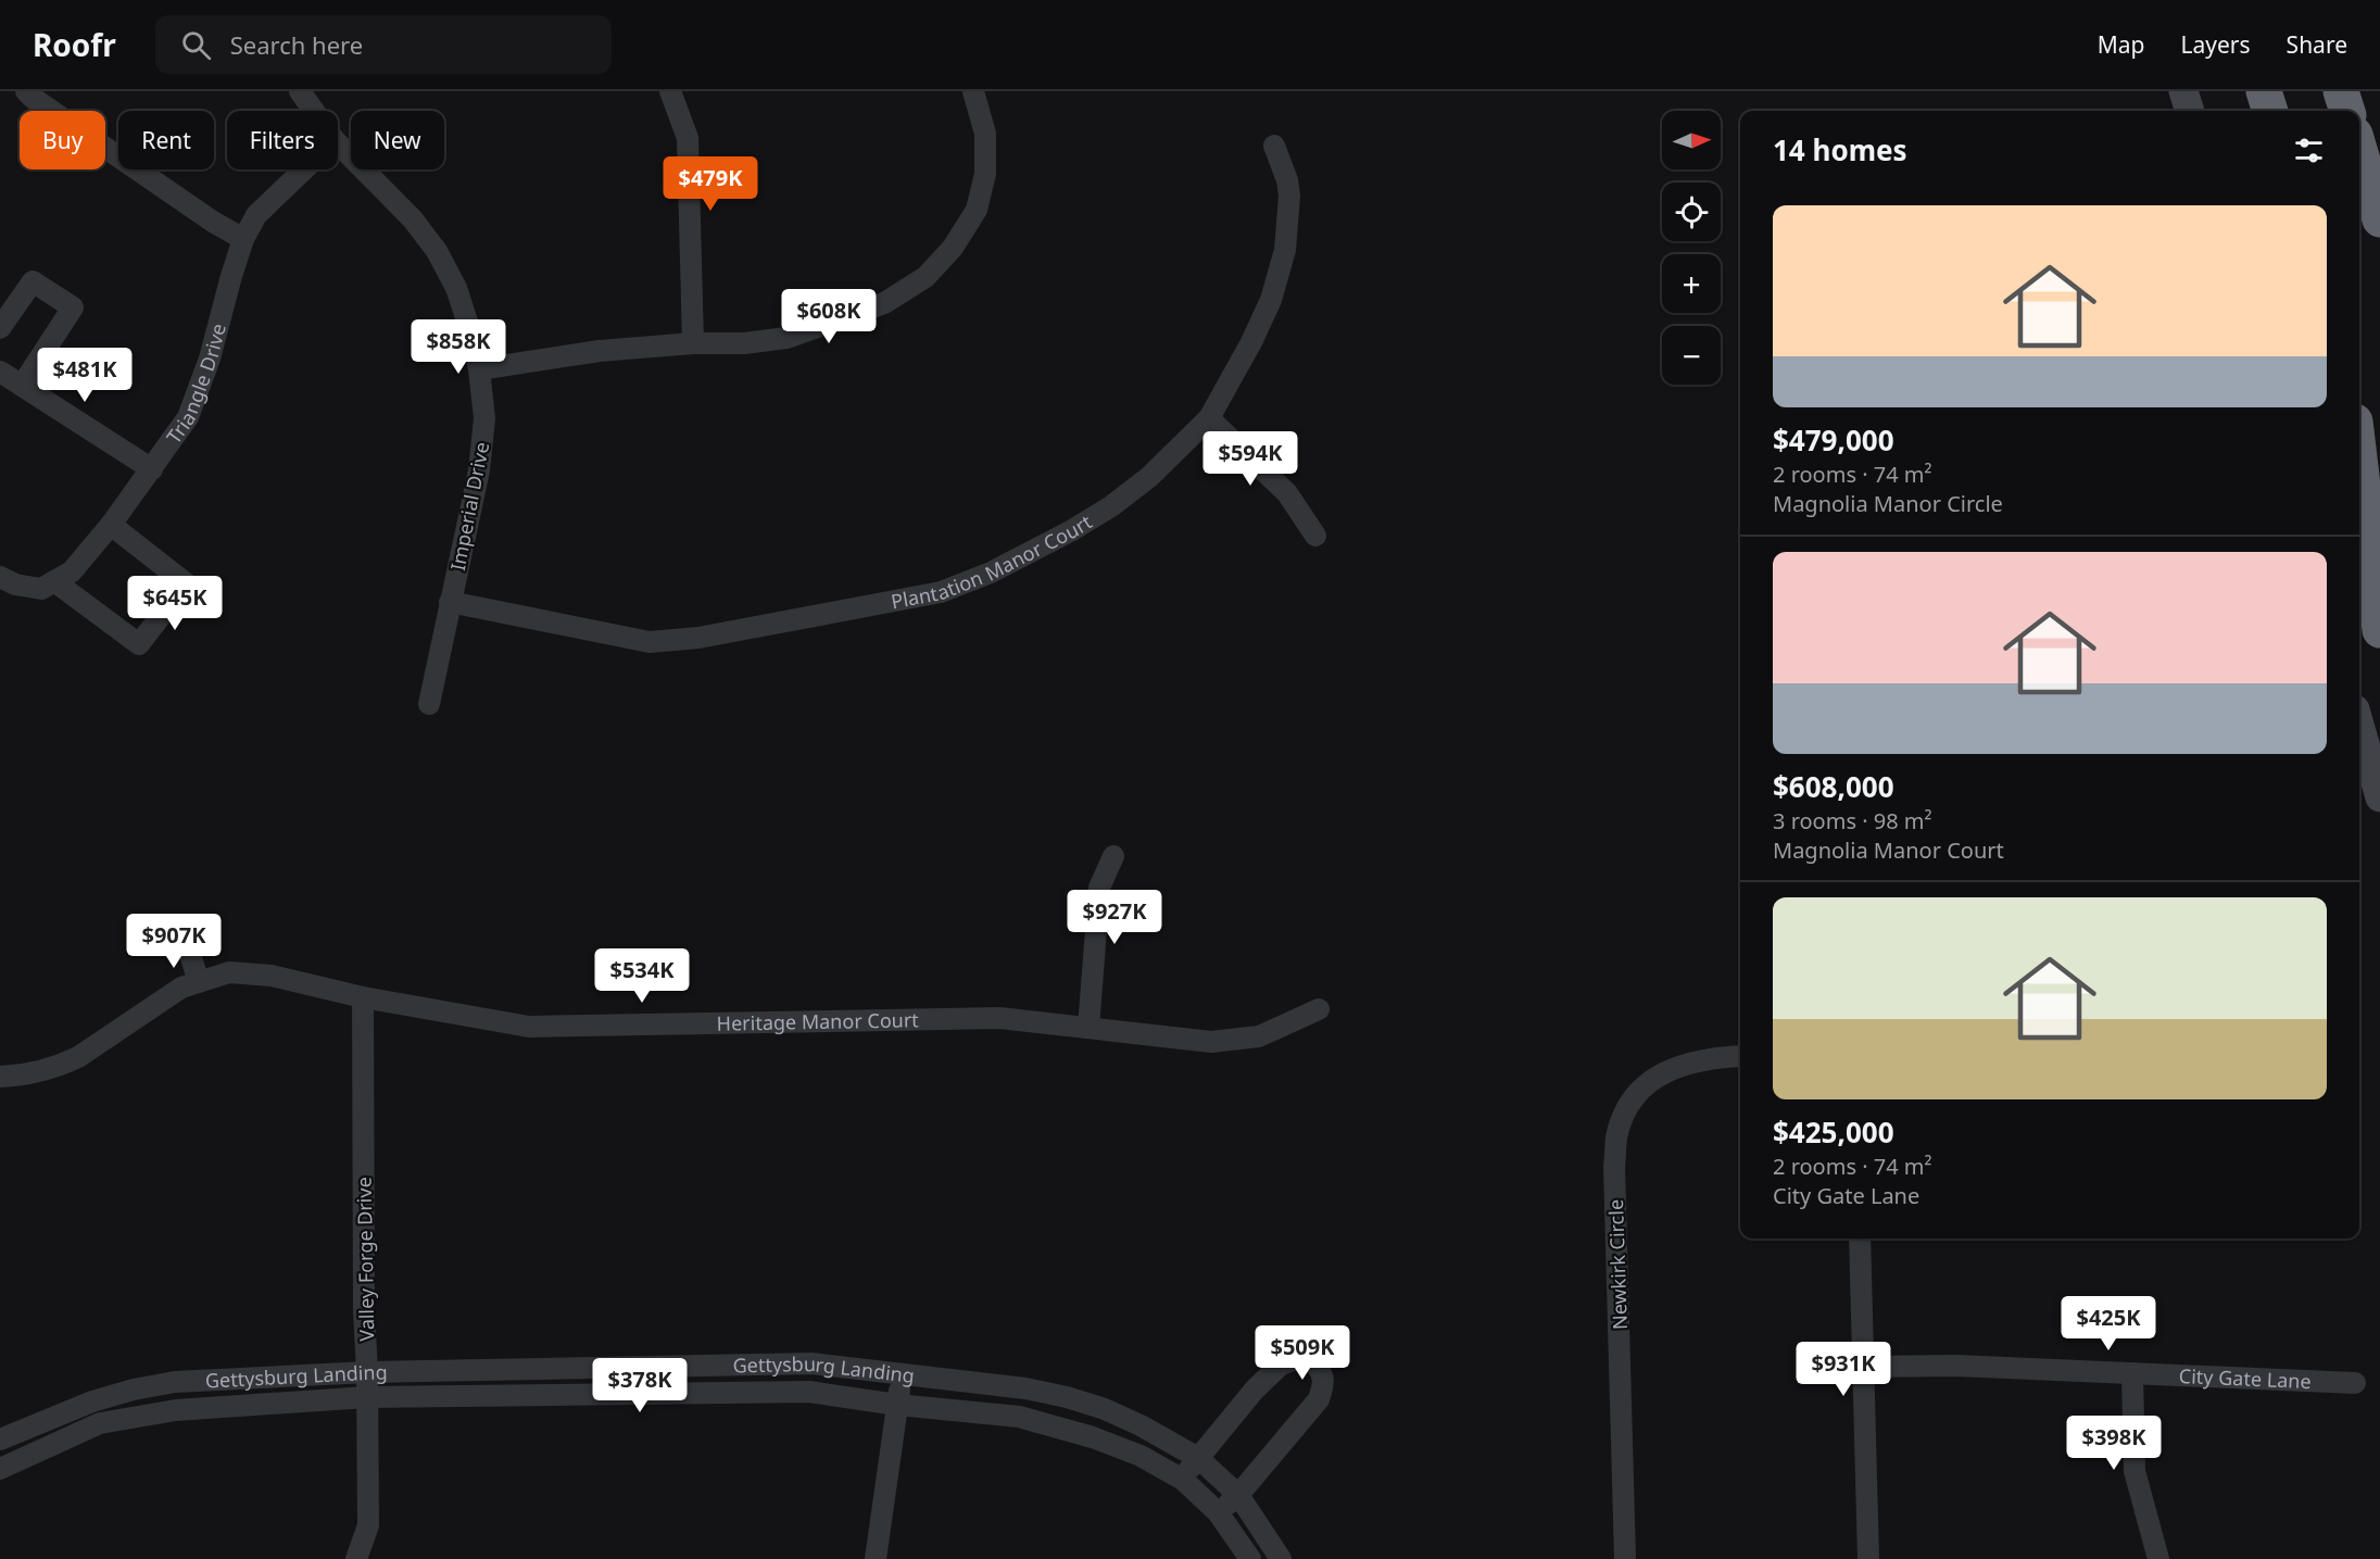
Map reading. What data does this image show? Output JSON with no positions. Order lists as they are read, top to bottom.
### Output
{
  "streets": {
    "street": [
      "Triangle Drive",
      "Imperial Drive",
      "Plantation Manor Court",
      "Heritage Manor Court",
      "Valley Forge Drive",
      "Newkirk Circle",
      "Gettysburg Landing",
      "City Gate Lane"
    ]
  },
  "crossings": [
    ["Imperial Drive", "Plantation Manor Court"],
    ["Heritage Manor Court", "Valley Forge Drive"],
    ["Valley Forge Drive", "Gettysburg Landing"]
  ],
  "north": "right",
  "page": {
    "header": "Roofr",
    "search": "Search here",
    "nav": ["Map", "Layers", "Share"],
    "map_buttons": ["+", "−"],
    "chip": [
      "Buy",
      "Rent",
      "Filters",
      "New"
    ],
    "heading": "14 homes",
    "price": [
      "$479K",
      "$608K",
      "$858K",
      "$481K",
      "$594K",
      "$645K",
      "$927K",
      "$907K",
      "$534K",
      "$425K",
      "$509K",
      "$931K",
      "$378K",
      "$398K"
    ],
    "list": [
      {
        "name": "$479,000",
        "note": "2 rooms · 74 m² · Magnolia Manor Circle"
      },
      {
        "name": "$608,000",
        "note": "3 rooms · 98 m² · Magnolia Manor Court"
      },
      {
        "name": "$425,000",
        "note": "2 rooms · 74 m² · City Gate Lane"
      }
    ]
  }
}
